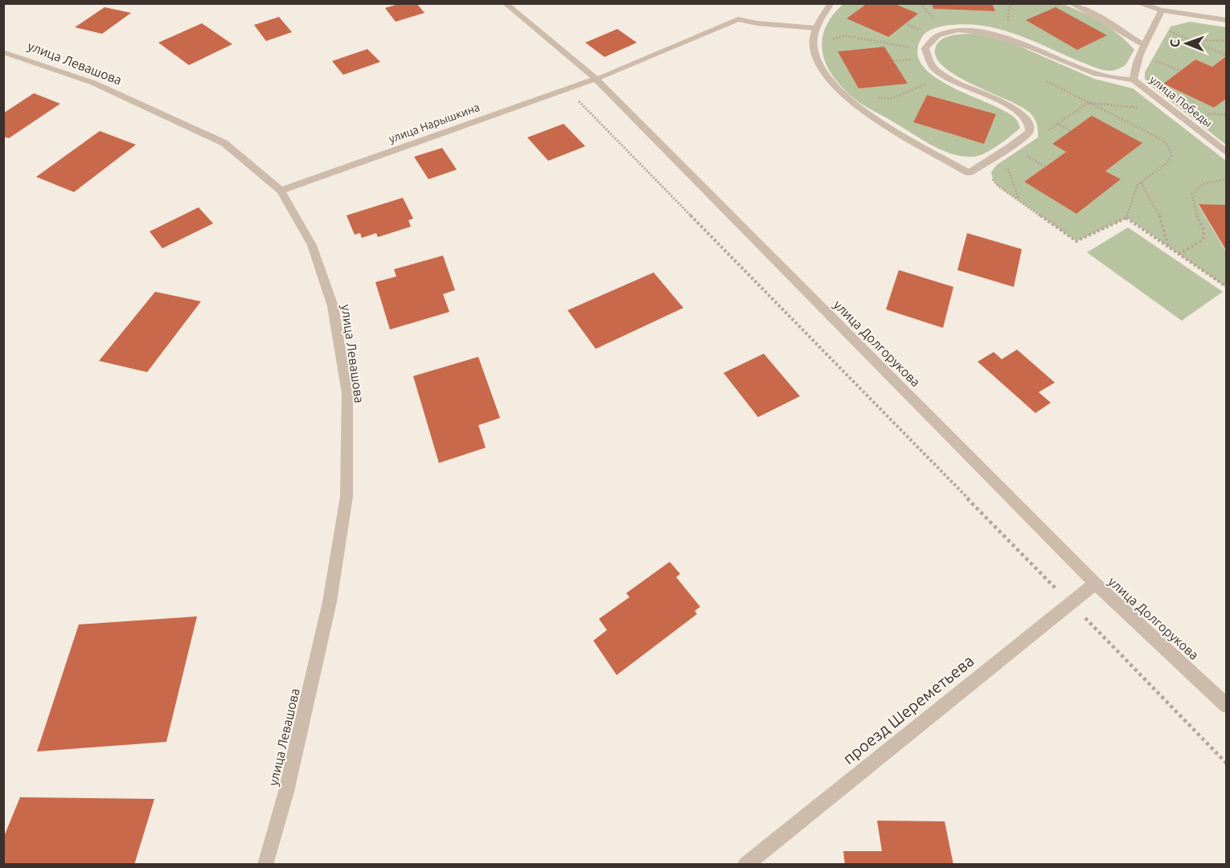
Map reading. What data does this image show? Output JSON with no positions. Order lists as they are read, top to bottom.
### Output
{
  "streets": {
    "street": [
      "улица Левашова",
      "улица Победы",
      "улица Нарышкина",
      "улица Долгорукова",
      "проезд Шереметьева"
    ]
  },
  "crossings": [
    ["улица Левашова", "улица Нарышкина"],
    ["улица Нарышкина", "улица Долгорукова"],
    ["улица Долгорукова", "проезд Шереметьева"]
  ],
  "north": "left"
}
